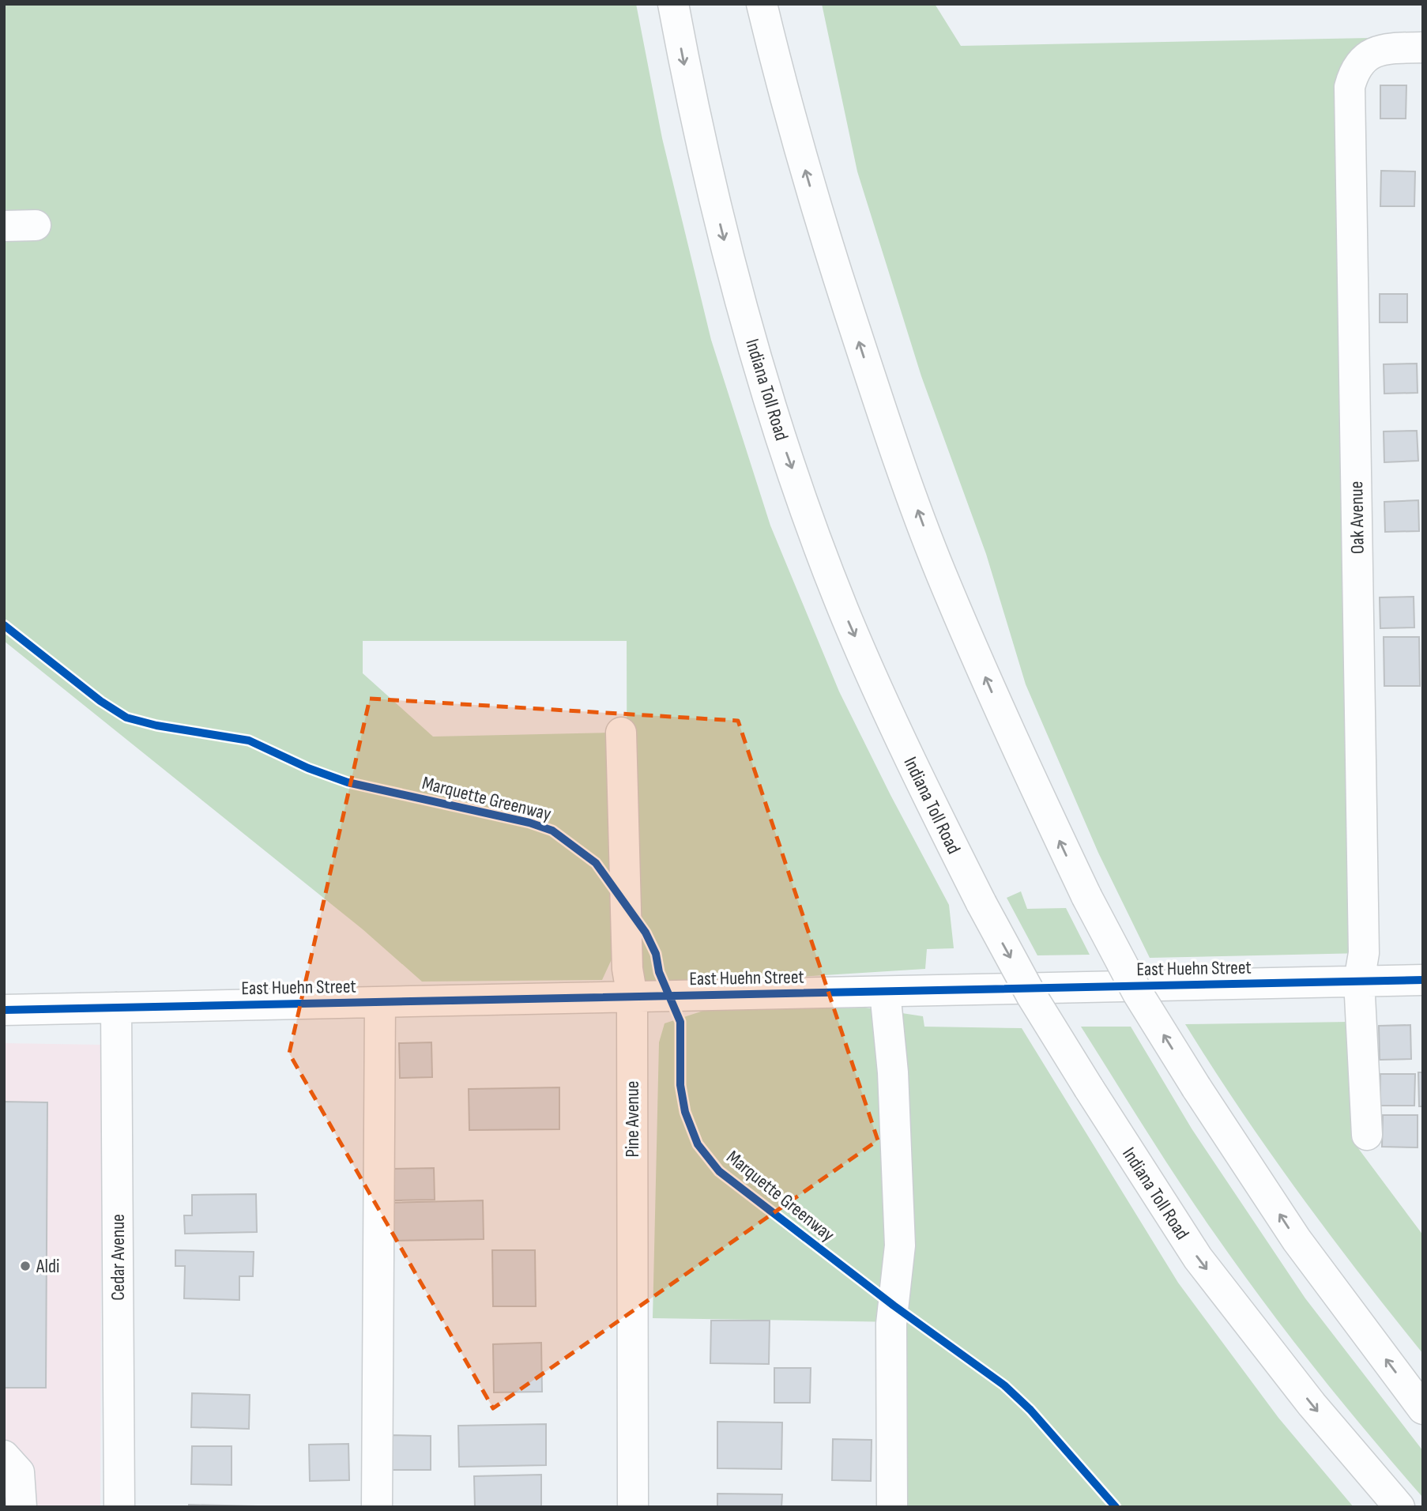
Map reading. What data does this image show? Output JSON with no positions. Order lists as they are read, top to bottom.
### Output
{
  "streets": {
    "main road": [
      "Indiana Toll Road",
      "Oak Avenue",
      "East Huehn Street",
      "Pine Avenue",
      "Cedar Avenue"
    ],
    "cycle path": ["Marquette Greenway"]
  },
  "crossings": [
    ["Oak Avenue", "East Huehn Street"],
    ["East Huehn Street", "Pine Avenue"],
    ["East Huehn Street", "Cedar Avenue"]
  ],
  "places": ["Aldi"]
}
